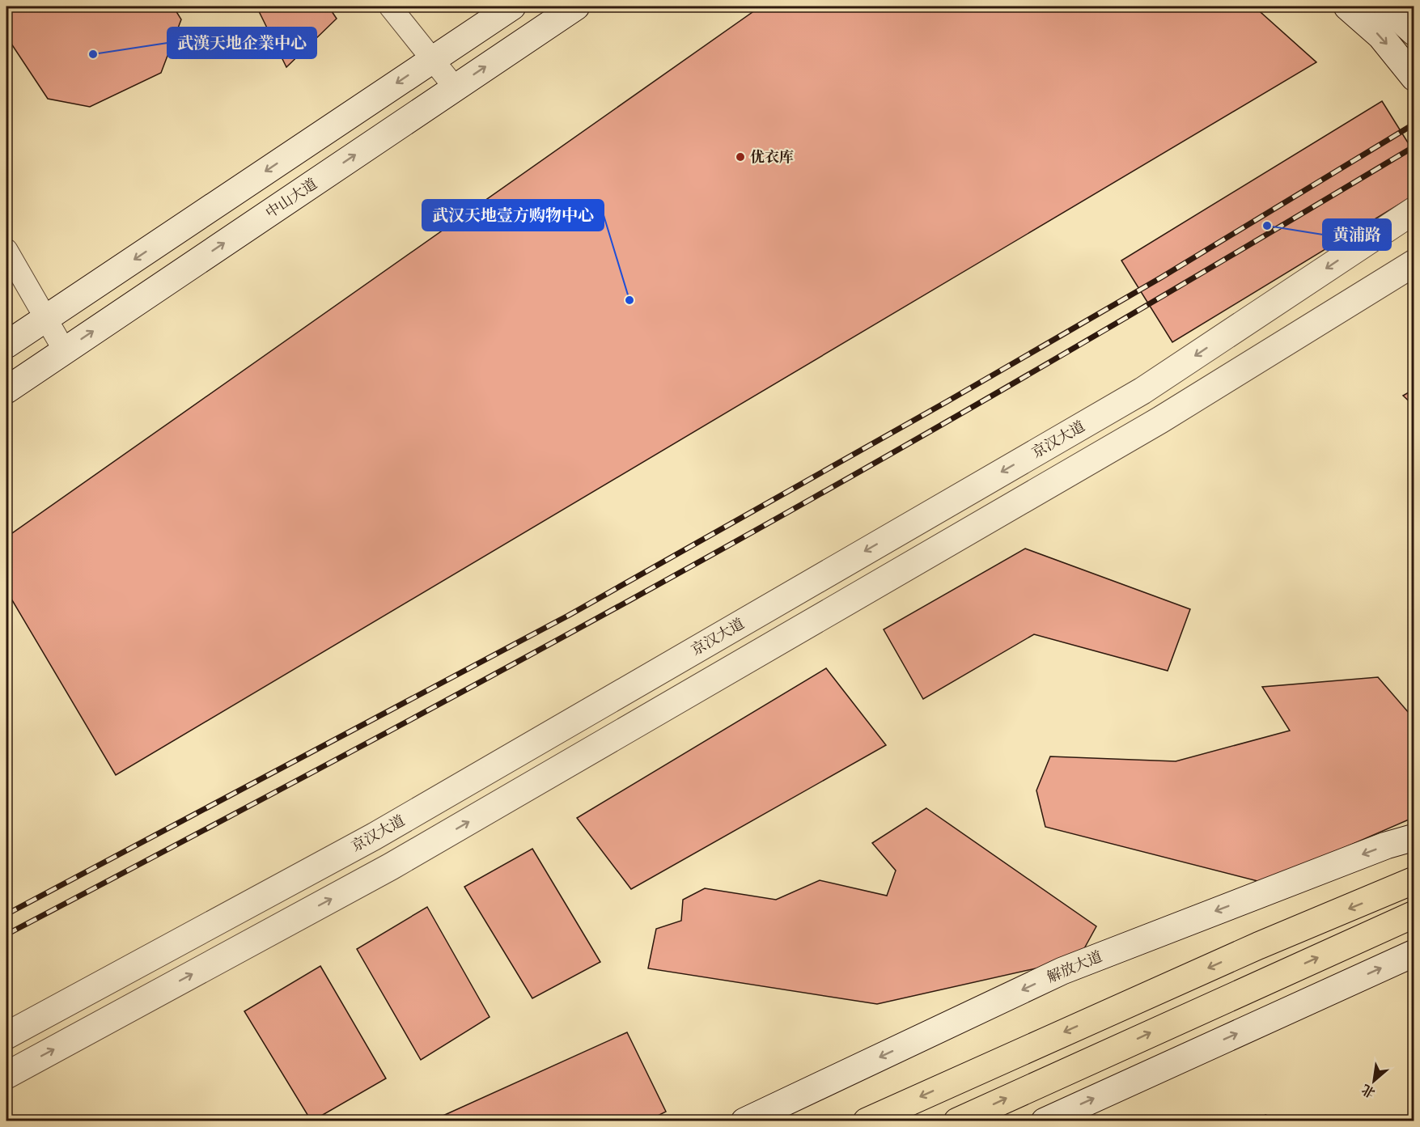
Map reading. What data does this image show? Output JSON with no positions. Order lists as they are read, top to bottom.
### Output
{
  "streets": {
    "street": ["中山大道", "京汉大道", "解放大道"]
  },
  "places": [
    "武漢天地企業中心",
    "优衣库",
    "黄浦路",
    "武汉天地壹方购物中心"
  ],
  "north": "bottom left"
}
